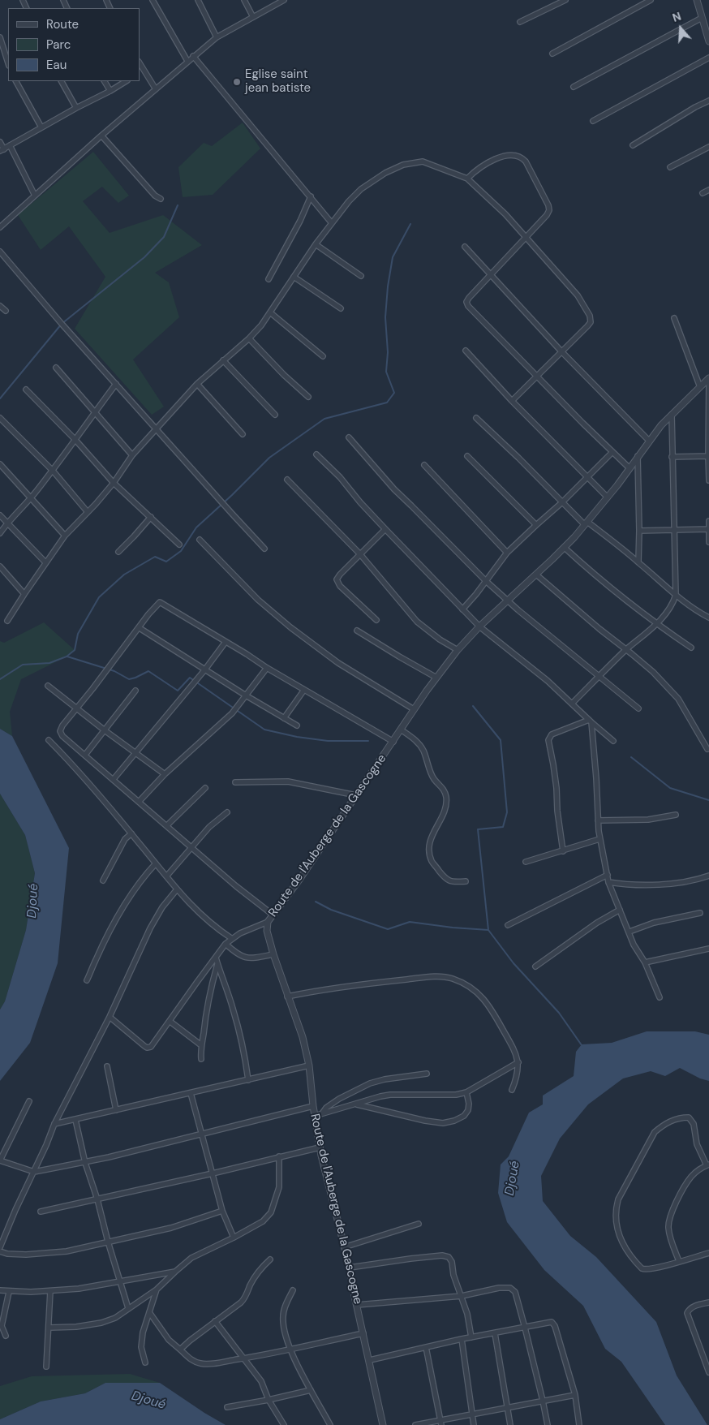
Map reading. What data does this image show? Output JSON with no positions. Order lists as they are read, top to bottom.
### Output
{
  "streets": {
    "street": ["Route de l'Auberge de la Gascogne"]
  },
  "water": ["Djoué"],
  "places": ["Eglise saint jean batiste"],
  "legend": ["Route", "Parc", "Eau"],
  "north": "top"
}
